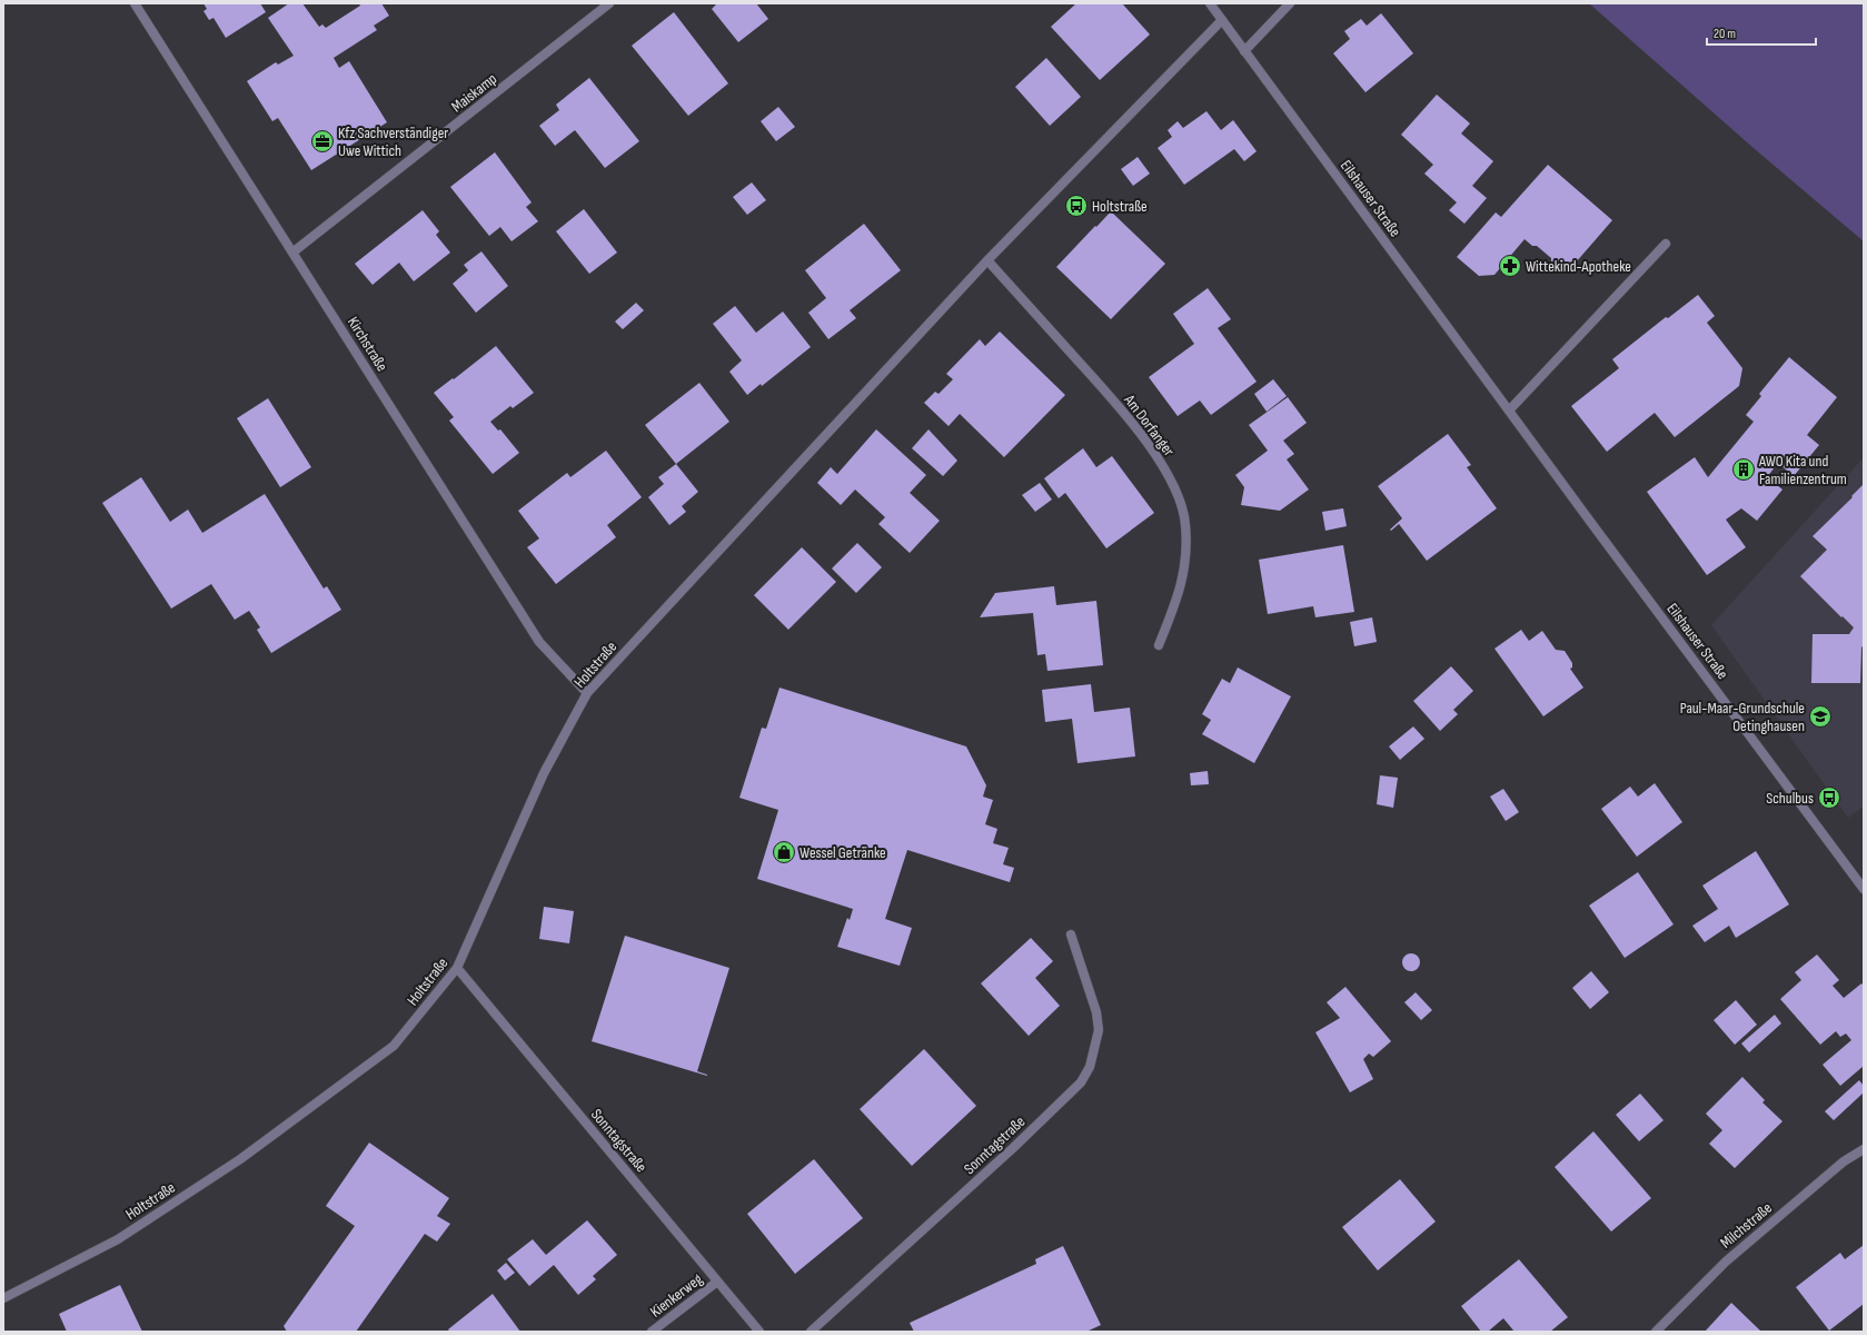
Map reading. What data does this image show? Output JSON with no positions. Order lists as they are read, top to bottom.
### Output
{
  "streets": {
    "street": [
      "Maiskamp",
      "Eilshauser Straße",
      "Kirchstraße",
      "Am Dorfanger",
      "Holtstraße",
      "Sonntagstraße",
      "Milchstraße",
      "Kienkerweg"
    ]
  },
  "crossings": [
    ["Maiskamp", "Kirchstraße"],
    ["Eilshauser Straße", "Holtstraße"],
    ["Kirchstraße", "Holtstraße"],
    ["Am Dorfanger", "Holtstraße"],
    ["Holtstraße", "Sonntagstraße"],
    ["Sonntagstraße", "Kienkerweg"]
  ],
  "places": {
    "office": ["Kfz Sachverständiger Uwe Wittich"],
    "bus stop": ["Holtstraße", "Schulbus"],
    "pharmacy": ["Wittekind-Apotheke"],
    "building": ["AWO Kita und Familienzentrum"],
    "school or university": ["Paul-Maar-Grundschule Oetinghausen"],
    "shop": ["Wessel Getränke"]
  },
  "scale_bar": "20 m"
}
